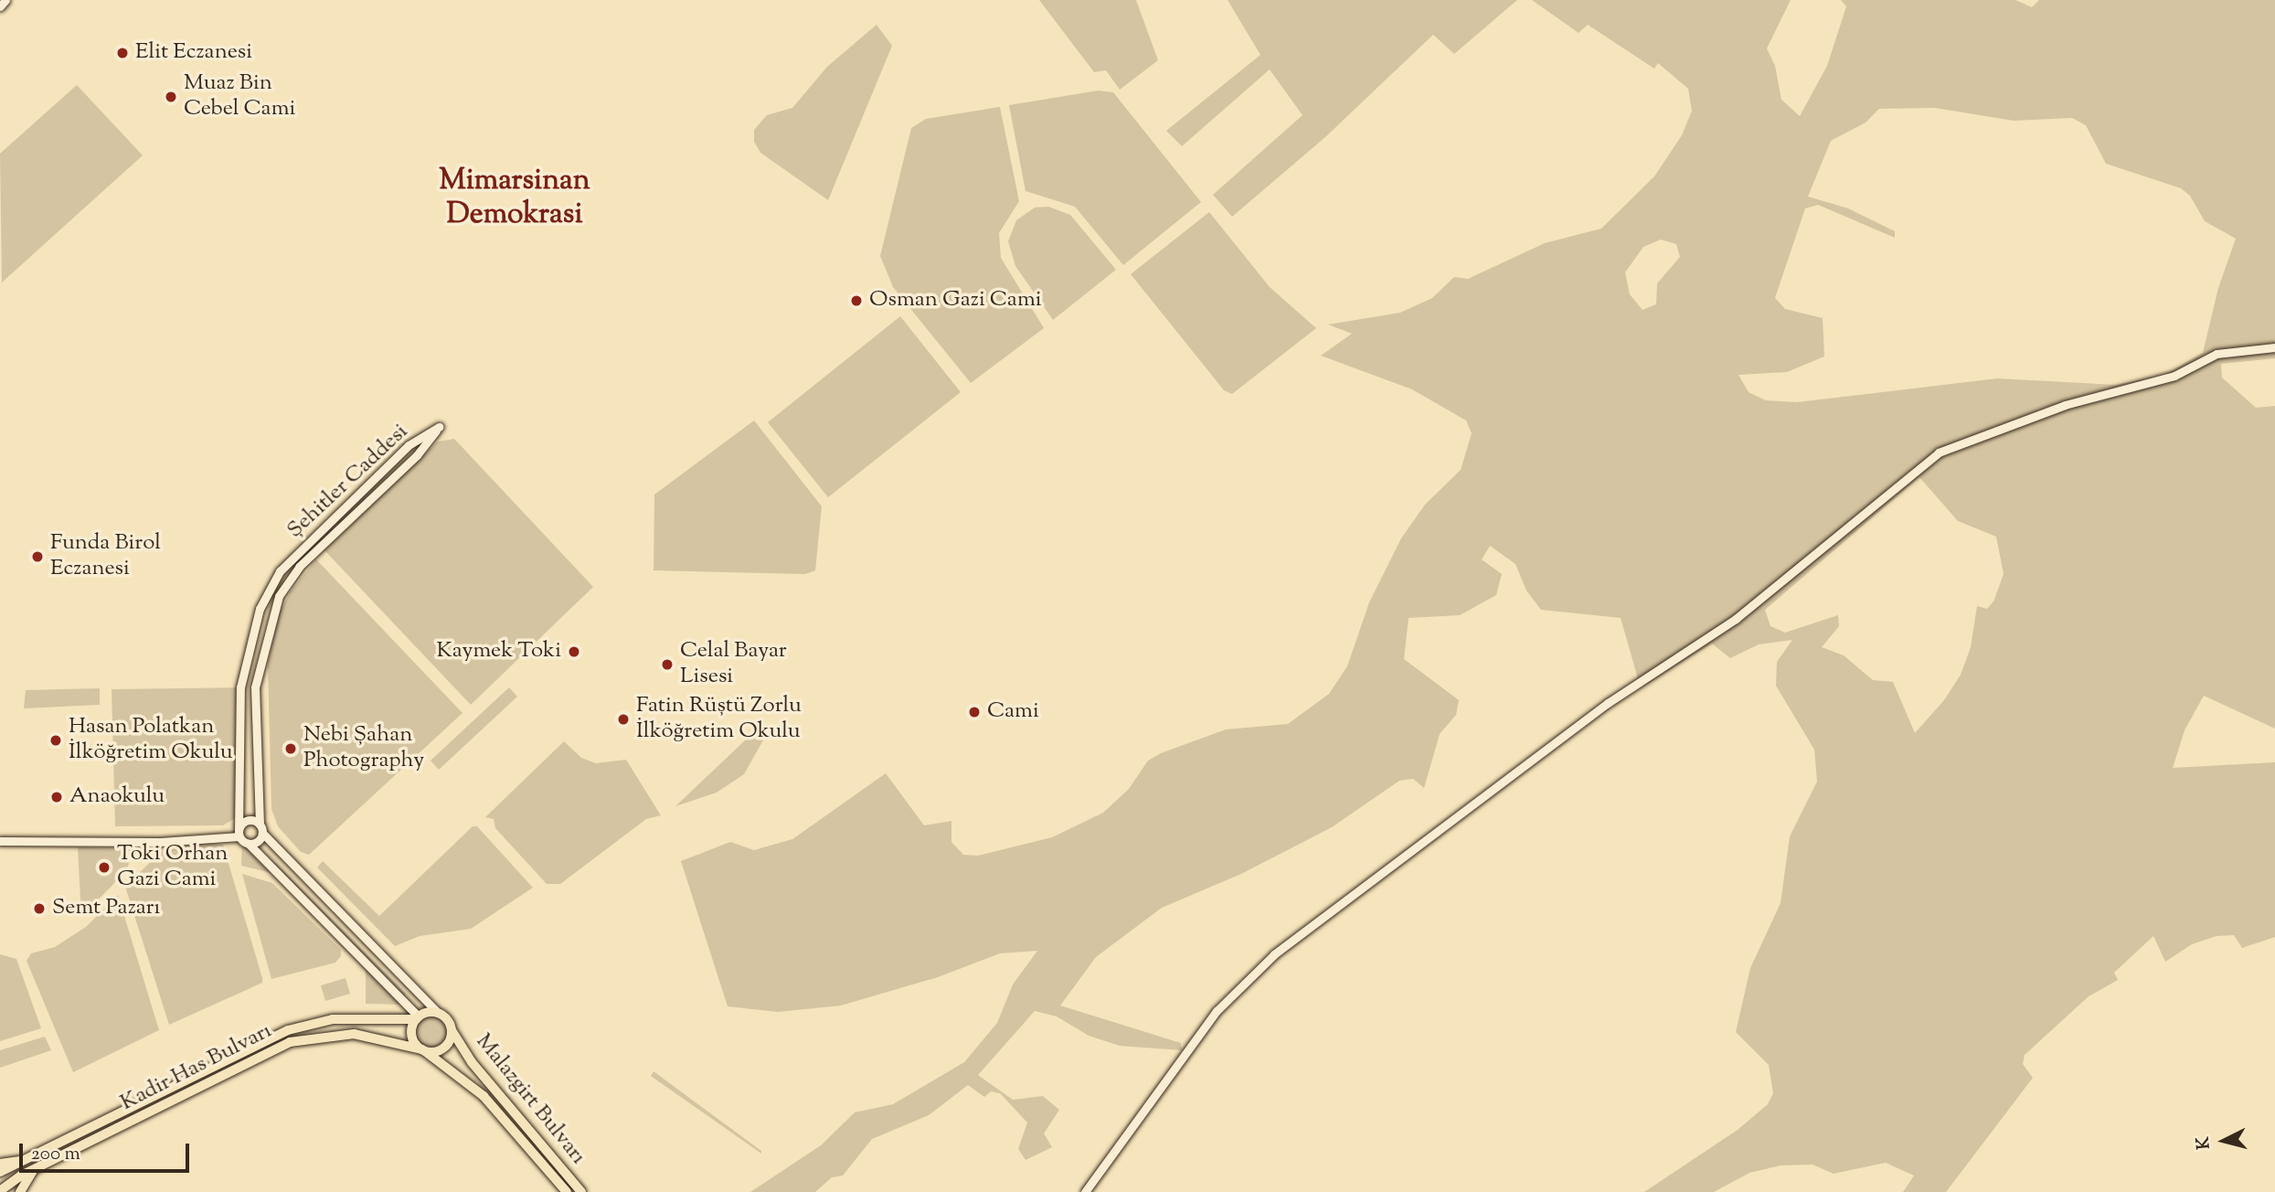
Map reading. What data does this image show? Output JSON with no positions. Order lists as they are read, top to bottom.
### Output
{
  "streets": {
    "highway": ["Kadir Has Bulvarı", "Malazgirt Bulvarı"],
    "street": ["Şehitler Caddesi"]
  },
  "crossings": [
    ["Kadir Has Bulvarı", "Malazgirt Bulvarı"]
  ],
  "districts": ["Mimarsinan Demokrasi"],
  "places": [
    "Elit Eczanesi",
    "Muaz Bin Cebel Cami",
    "Osman Gazi Cami",
    "Funda Birol Eczanesi",
    "Kaymek Toki",
    "Celal Bayar Lisesi",
    "Cami",
    "Fatin Rüştü Zorlu İlköğretim Okulu",
    "Hasan Polatkan İlköğretim Okulu",
    "Nebi Şahan Photography",
    "Anaokulu",
    "Toki Orhan Gazi Cami",
    "Semt Pazarı"
  ],
  "scale_bar": "200 m",
  "north": "left"
}
